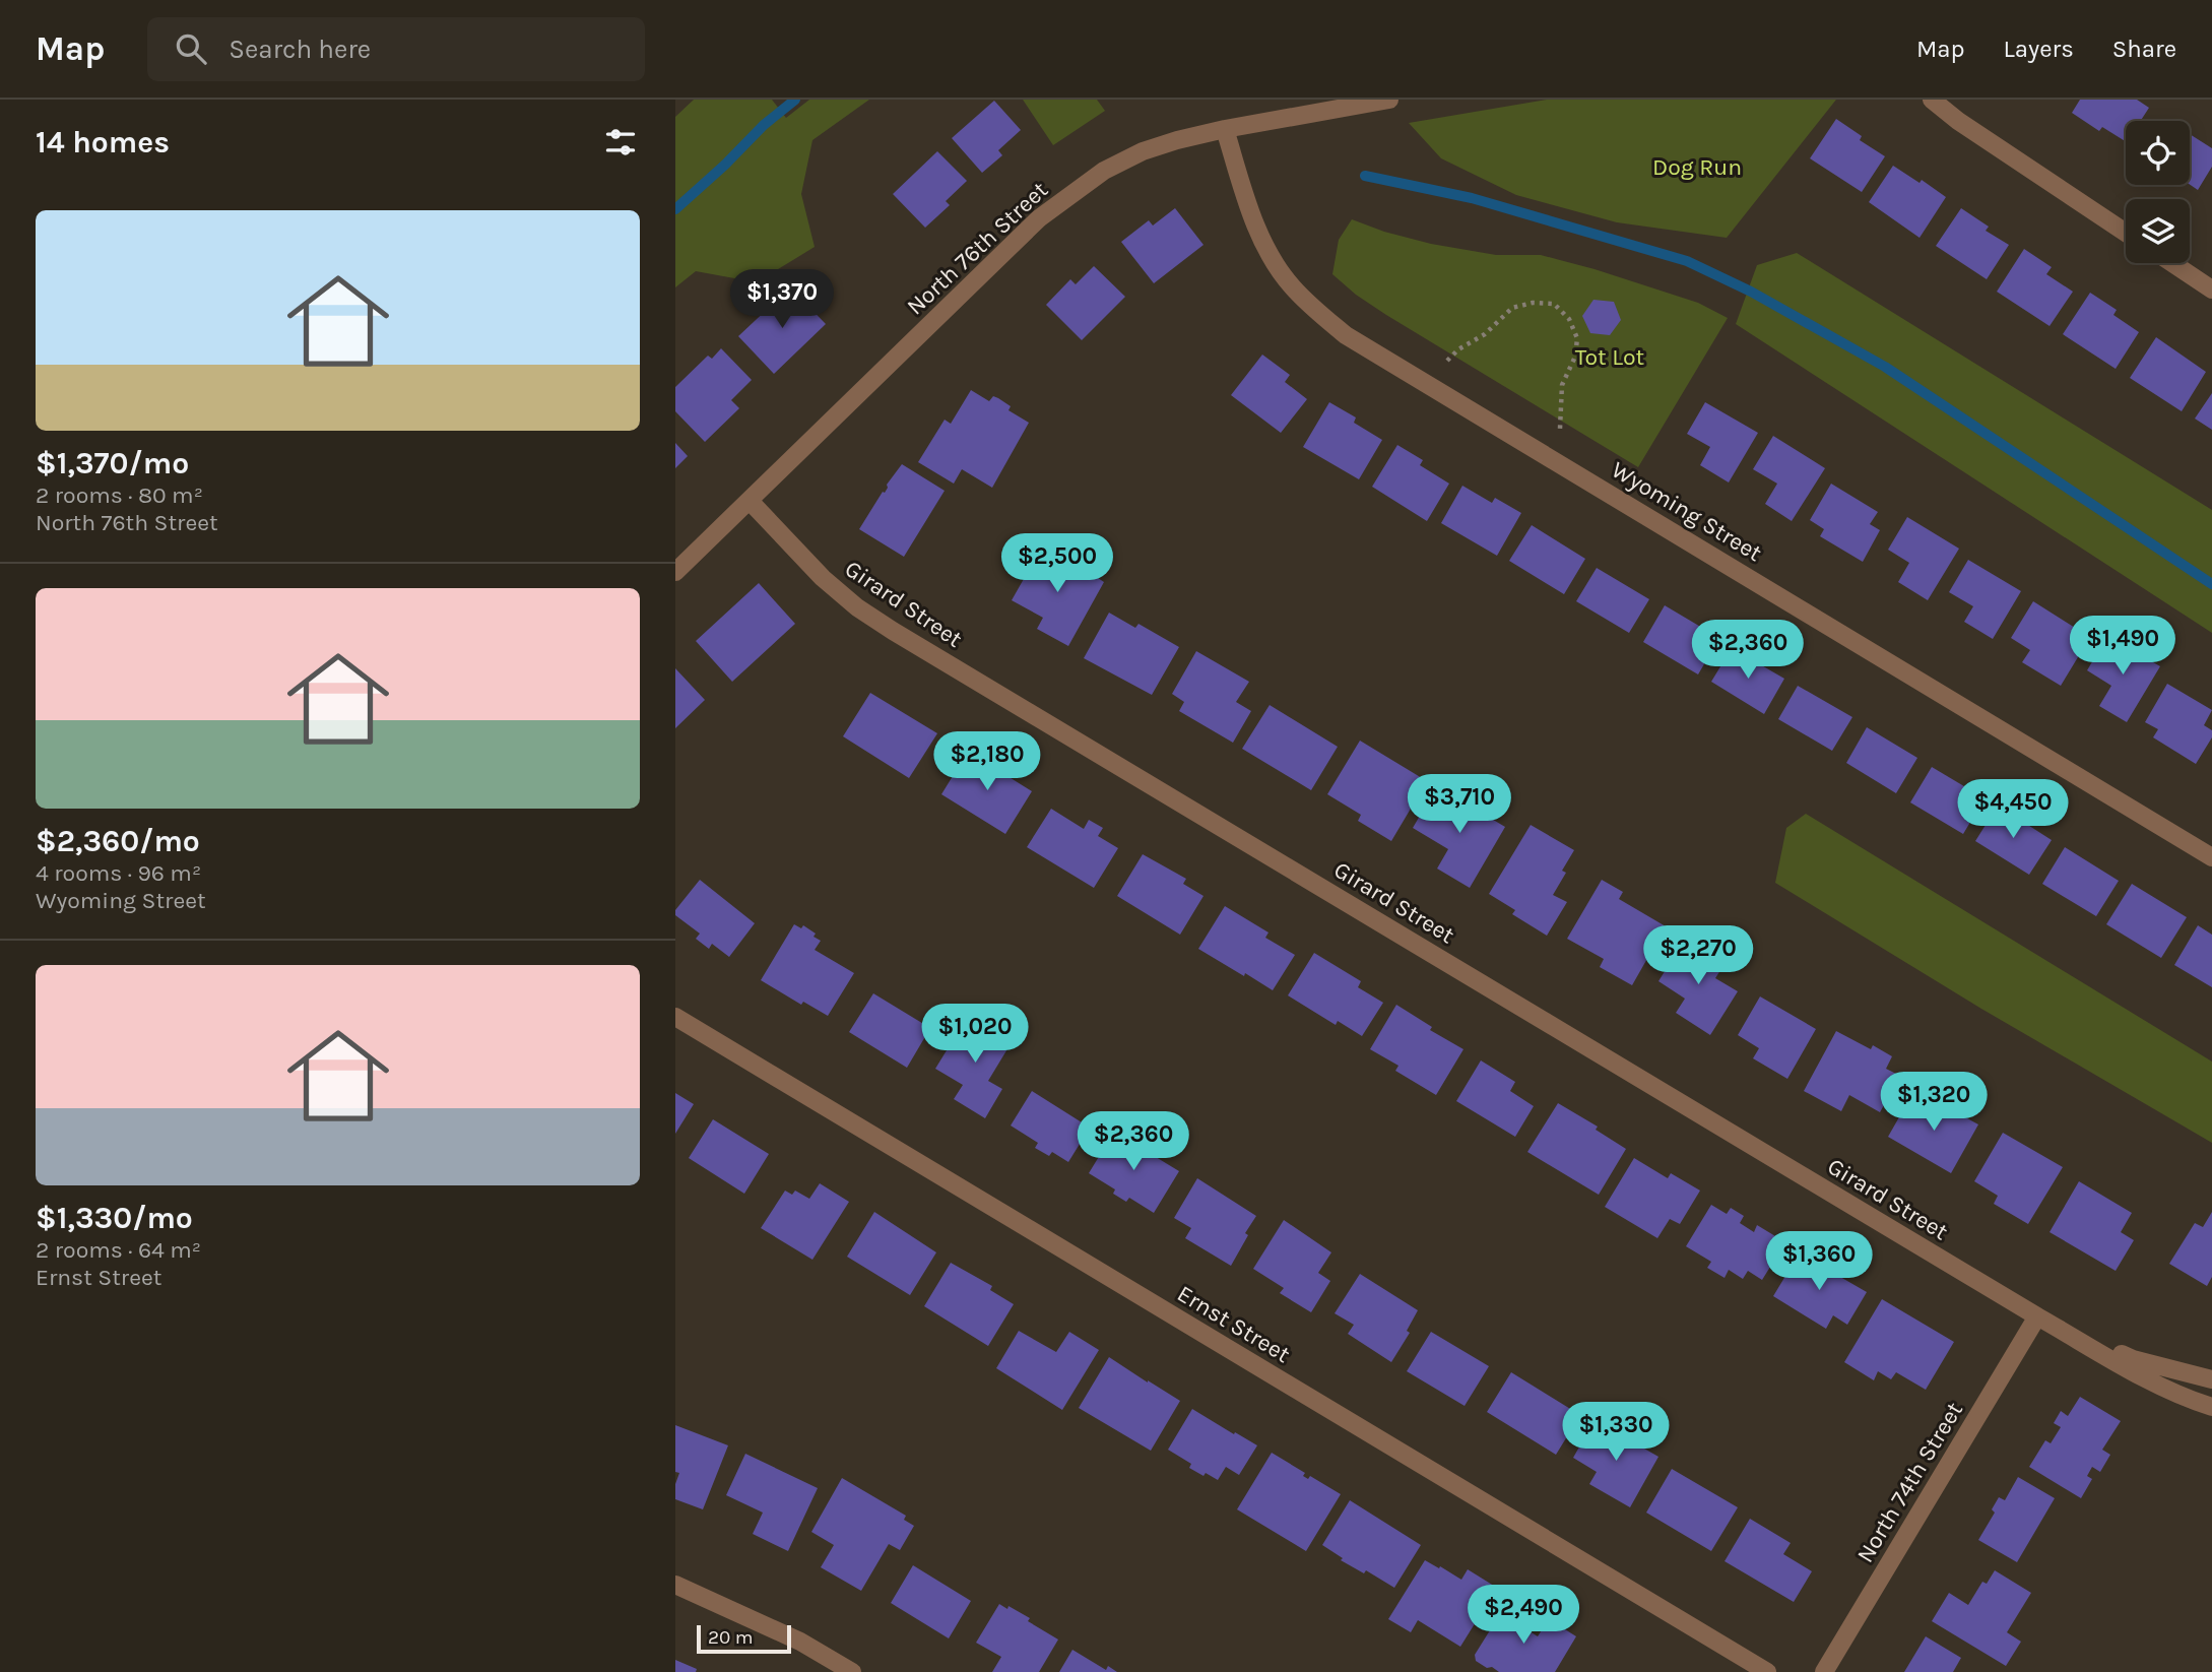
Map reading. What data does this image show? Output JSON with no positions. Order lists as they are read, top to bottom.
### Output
{
  "streets": {
    "street": [
      "North 76th Street",
      "Wyoming Street",
      "Girard Street",
      "Ernst Street",
      "North 74th Street"
    ]
  },
  "crossings": [
    ["North 76th Street", "Wyoming Street"],
    ["North 76th Street", "Girard Street"],
    ["Girard Street", "North 74th Street"]
  ],
  "parks": ["Dog Run", "Tot Lot"],
  "scale_bar": "20 m",
  "page": {
    "header": "Map",
    "search": "Search here",
    "nav": ["Map", "Layers", "Share"],
    "heading": "14 homes",
    "list": [
      {
        "name": "$1,370/mo",
        "note": "2 rooms · 80 m² · North 76th Street"
      },
      {
        "name": "$2,360/mo",
        "note": "4 rooms · 96 m² · Wyoming Street"
      },
      {
        "name": "$1,330/mo",
        "note": "2 rooms · 64 m² · Ernst Street"
      }
    ],
    "price": [
      "$1,370",
      "$2,500",
      "$1,490",
      "$2,360",
      "$2,180",
      "$3,710",
      "$4,450",
      "$2,270",
      "$1,020",
      "$1,320",
      "$2,360",
      "$1,360",
      "$1,330",
      "$2,490"
    ],
    "scale": "20 m"
  }
}
